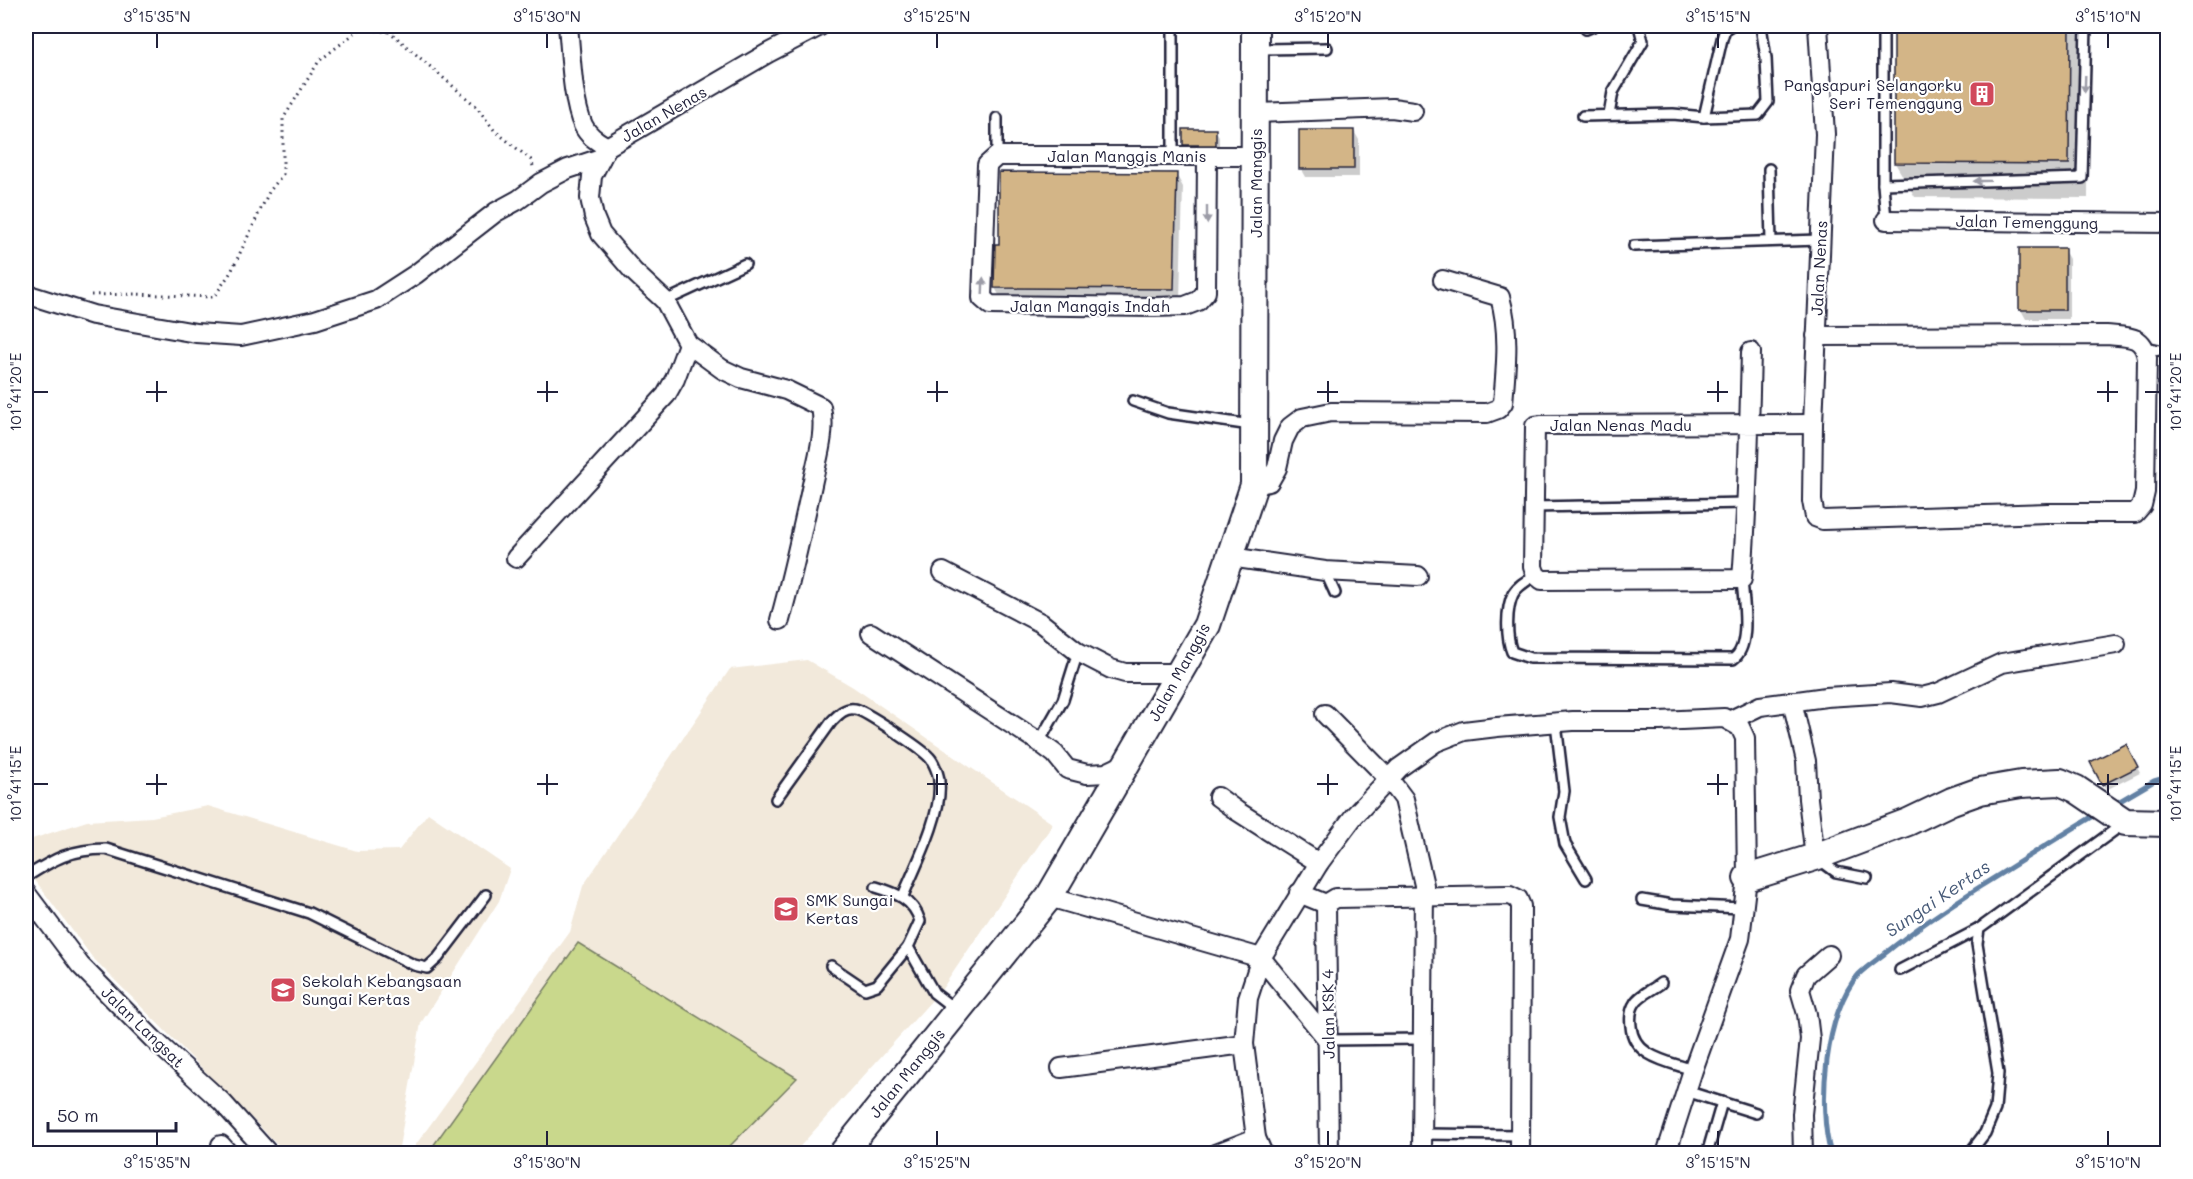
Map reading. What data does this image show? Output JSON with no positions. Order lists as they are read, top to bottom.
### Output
{
  "streets": {
    "street": [
      "Jalan Nenas",
      "Jalan Manggis Manis",
      "Jalan Manggis",
      "Jalan Temenggung",
      "Jalan Manggis Indah",
      "Jalan Nenas Madu",
      "Jalan KSK 4",
      "Jalan Langsat"
    ]
  },
  "crossings": [
    ["Jalan Nenas", "Jalan Nenas Madu"],
    ["Jalan Manggis Manis", "Jalan Manggis"],
    ["Jalan Manggis Manis", "Jalan Manggis Indah"]
  ],
  "water": ["Sungai Kertas"],
  "places": {
    "building": ["Pangsapuri Selangorku Seri Temenggung"],
    "school or university": ["SMK Sungai Kertas", "Sekolah Kebangsaan Sungai Kertas"]
  },
  "scale_bar": "50 m",
  "coordinates": [
    "3°15'35\"N",
    "3°15'30\"N",
    "3°15'25\"N",
    "3°15'20\"N",
    "3°15'15\"N",
    "3°15'10\"N",
    "101°41'20\"E",
    "101°41'15\"E"
  ]
}
